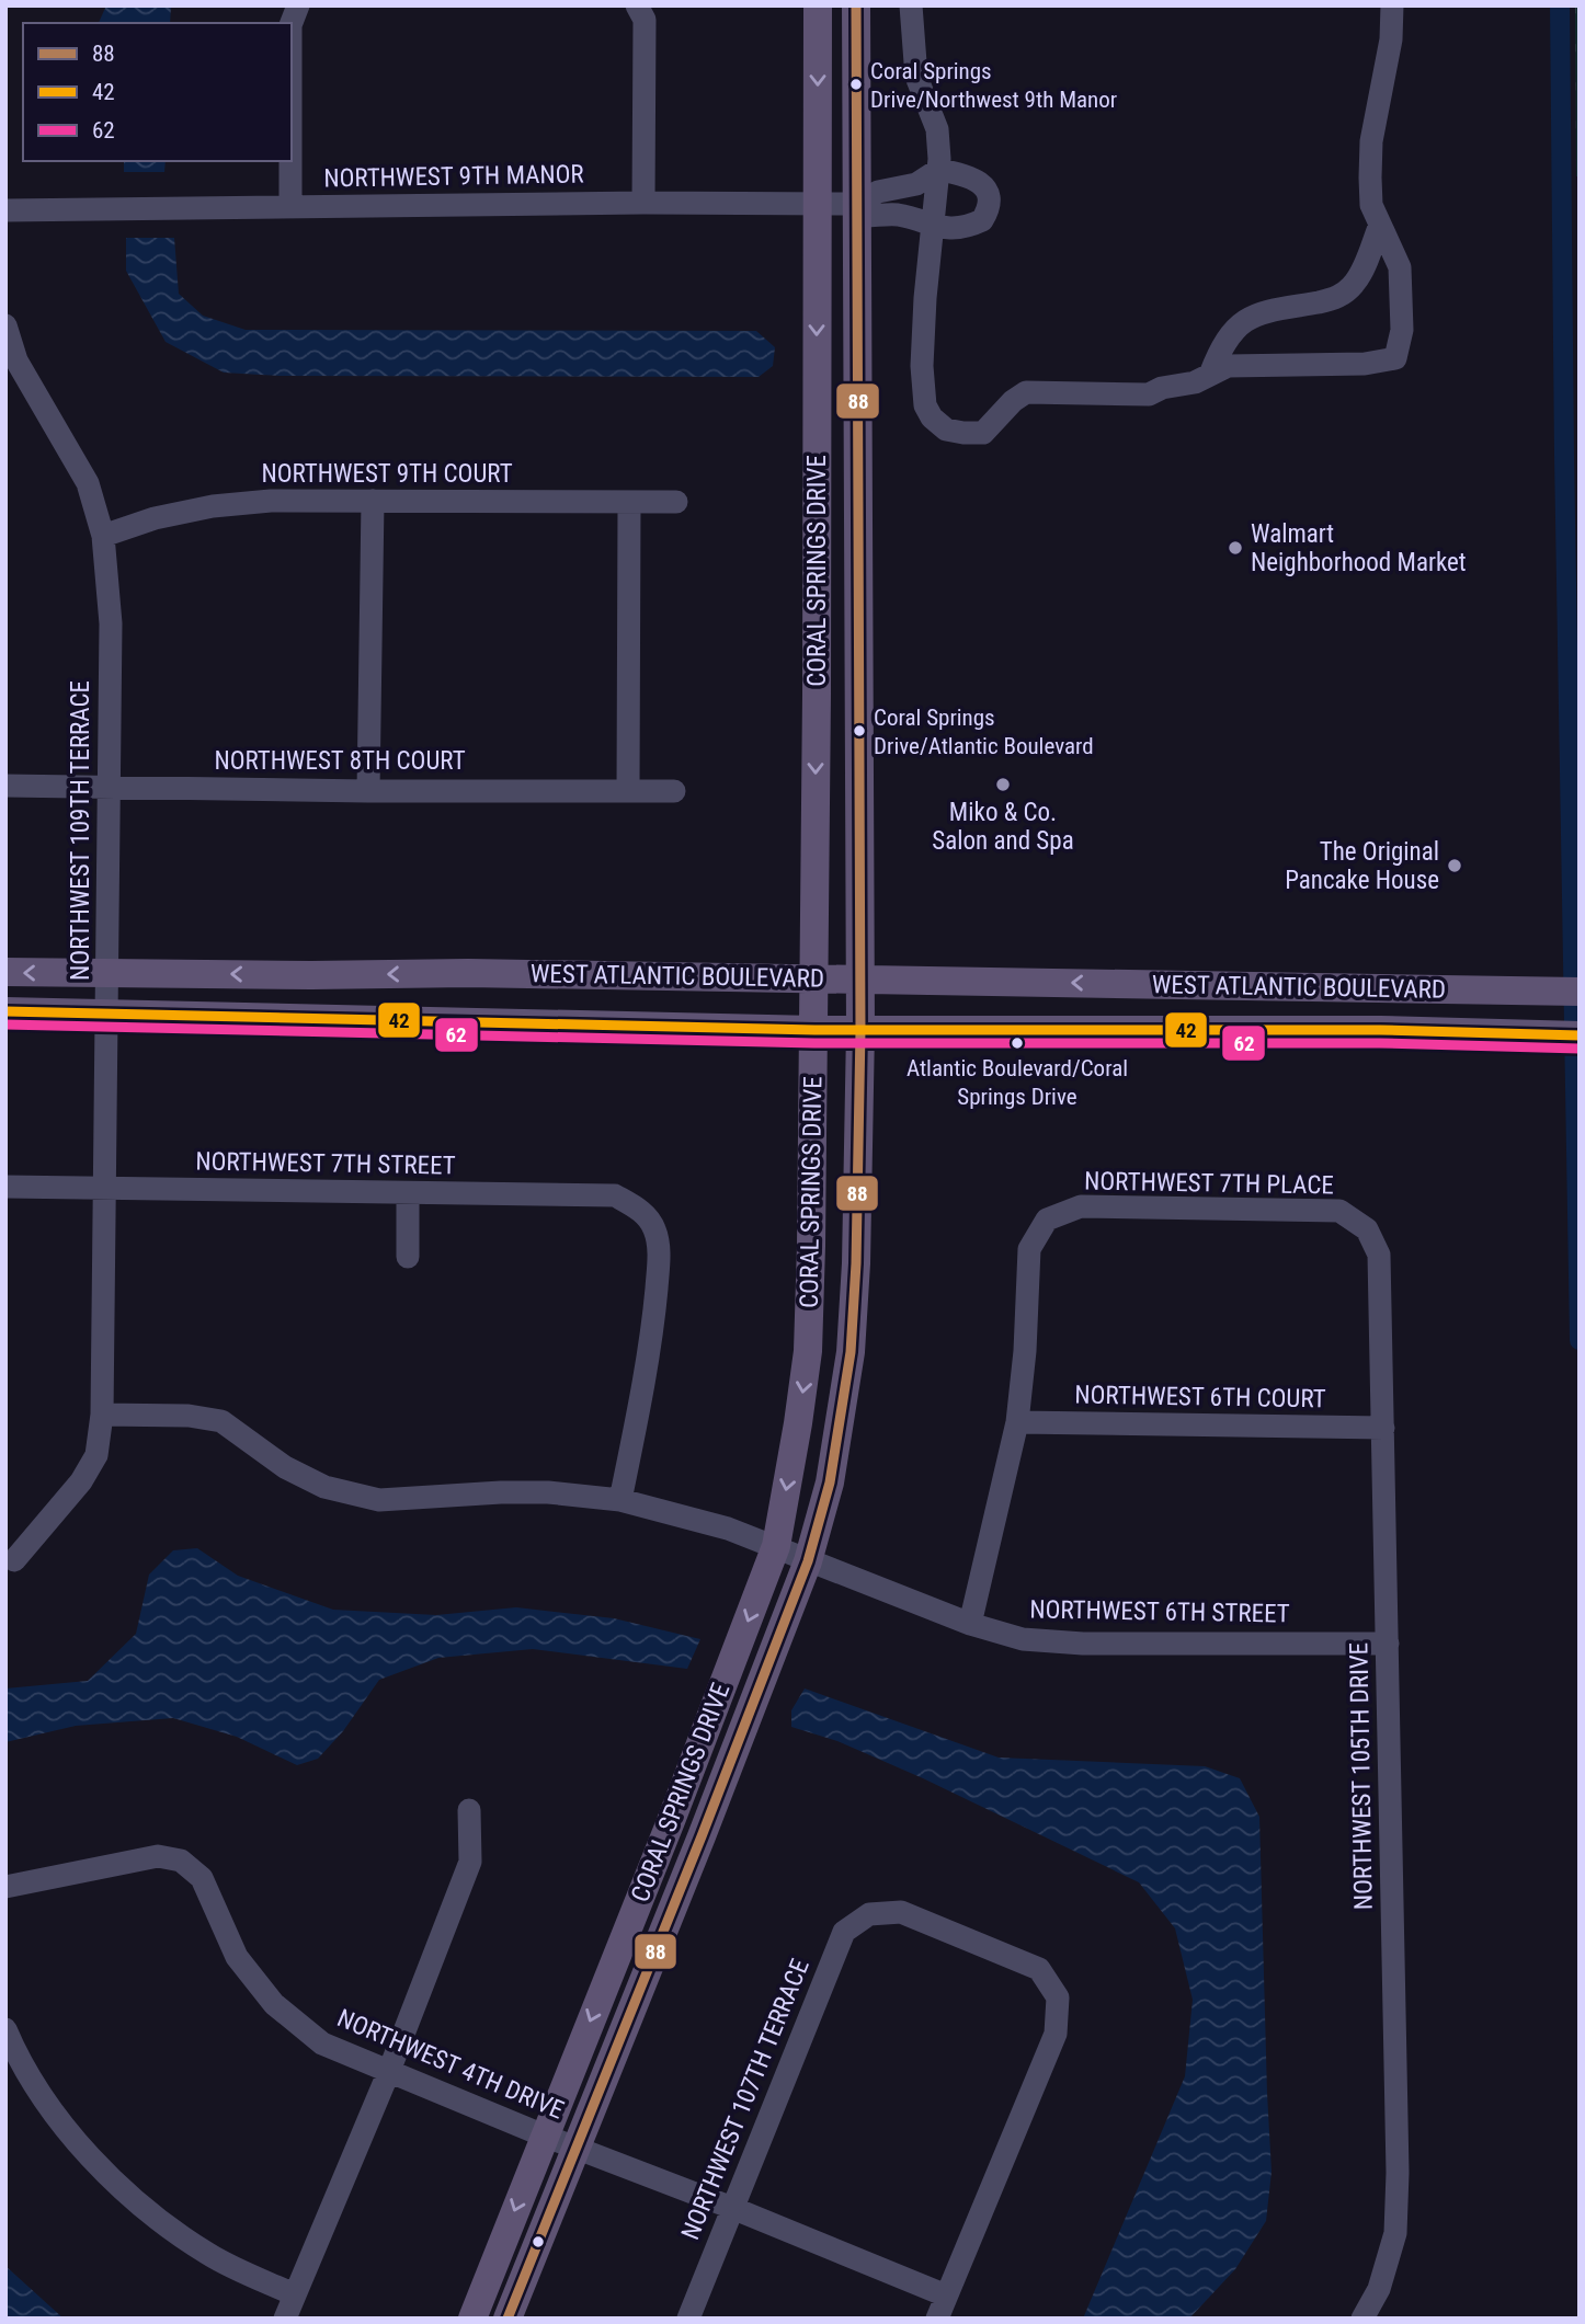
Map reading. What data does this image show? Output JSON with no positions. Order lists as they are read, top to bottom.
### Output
{
  "streets": {
    "main road": ["CORAL SPRINGS DRIVE", "WEST ATLANTIC BOULEVARD"],
    "street": [
      "NORTHWEST 9TH MANOR",
      "NORTHWEST 9TH COURT",
      "NORTHWEST 8TH COURT",
      "NORTHWEST 109TH TERRACE",
      "NORTHWEST 7TH STREET",
      "NORTHWEST 7TH PLACE",
      "NORTHWEST 6TH COURT",
      "NORTHWEST 6TH STREET",
      "NORTHWEST 105TH DRIVE",
      "NORTHWEST 4TH DRIVE",
      "NORTHWEST 107TH TERRACE"
    ]
  },
  "crossings": [
    ["NORTHWEST 9TH MANOR", "CORAL SPRINGS DRIVE"],
    ["NORTHWEST 9TH COURT", "NORTHWEST 109TH TERRACE"],
    ["CORAL SPRINGS DRIVE", "WEST ATLANTIC BOULEVARD"],
    ["CORAL SPRINGS DRIVE", "NORTHWEST 6TH STREET"],
    ["CORAL SPRINGS DRIVE", "NORTHWEST 4TH DRIVE"],
    ["NORTHWEST 8TH COURT", "NORTHWEST 109TH TERRACE"],
    ["NORTHWEST 109TH TERRACE", "WEST ATLANTIC BOULEVARD"],
    ["NORTHWEST 109TH TERRACE", "NORTHWEST 7TH STREET"],
    ["NORTHWEST 109TH TERRACE", "NORTHWEST 6TH STREET"],
    ["NORTHWEST 7TH STREET", "NORTHWEST 6TH STREET"],
    ["NORTHWEST 7TH PLACE", "NORTHWEST 6TH COURT"],
    ["NORTHWEST 7TH PLACE", "NORTHWEST 105TH DRIVE"],
    ["NORTHWEST 6TH COURT", "NORTHWEST 105TH DRIVE"],
    ["NORTHWEST 6TH STREET", "NORTHWEST 105TH DRIVE"],
    ["NORTHWEST 4TH DRIVE", "NORTHWEST 107TH TERRACE"]
  ],
  "places": [
    "Coral Springs Drive/Northwest 9th Manor",
    "Walmart Neighborhood Market",
    "Coral Springs Drive/Atlantic Boulevard",
    "Miko & Co. Salon and Spa",
    "The Original Pancake House",
    "Atlantic Boulevard/Coral Springs Drive"
  ],
  "lines": ["transit line 88", "transit line 42", "transit line 62"],
  "legend": ["88", "42", "62"]
}
